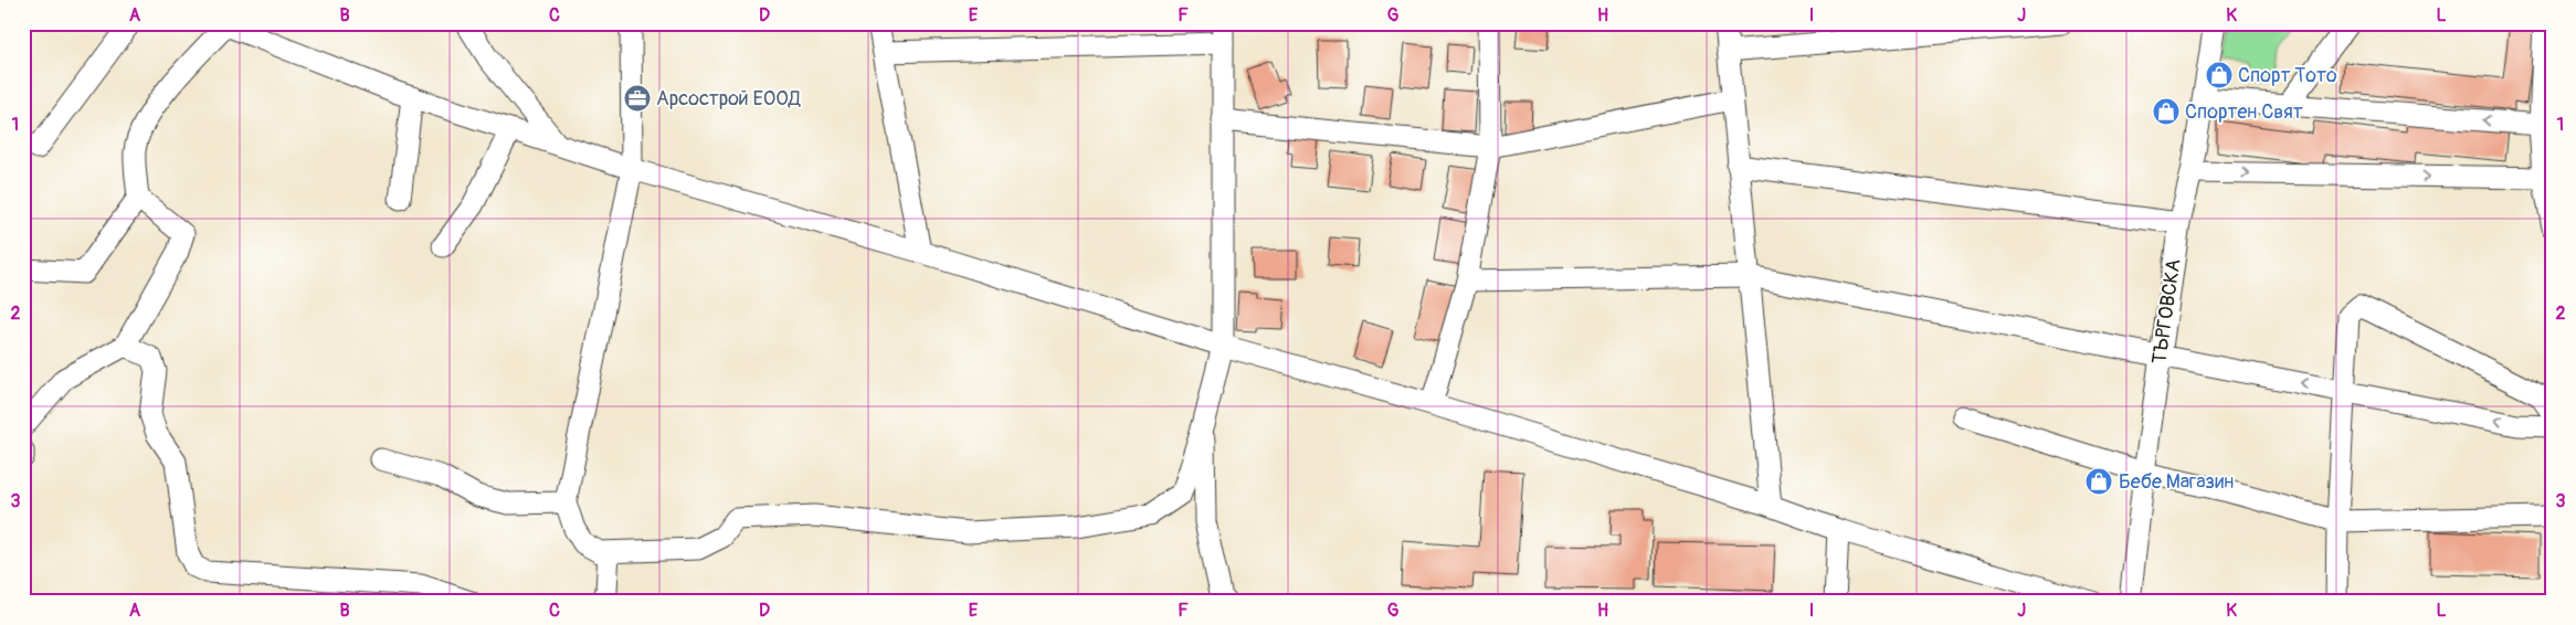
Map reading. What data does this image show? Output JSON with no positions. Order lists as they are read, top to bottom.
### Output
{
  "streets": {
    "street": ["ТЪРГОВСКА"]
  },
  "places": {
    "shop": ["Спорт Тото", "Спортен Свят", "Бебе Магазин"],
    "office": ["Арсострой ЕООД"]
  },
  "grid": {
    "columns": [
      "A",
      "B",
      "C",
      "D",
      "E",
      "F",
      "G",
      "H",
      "I",
      "J",
      "K",
      "L"
    ],
    "rows": ["1", "2", "3"]
  }
}
